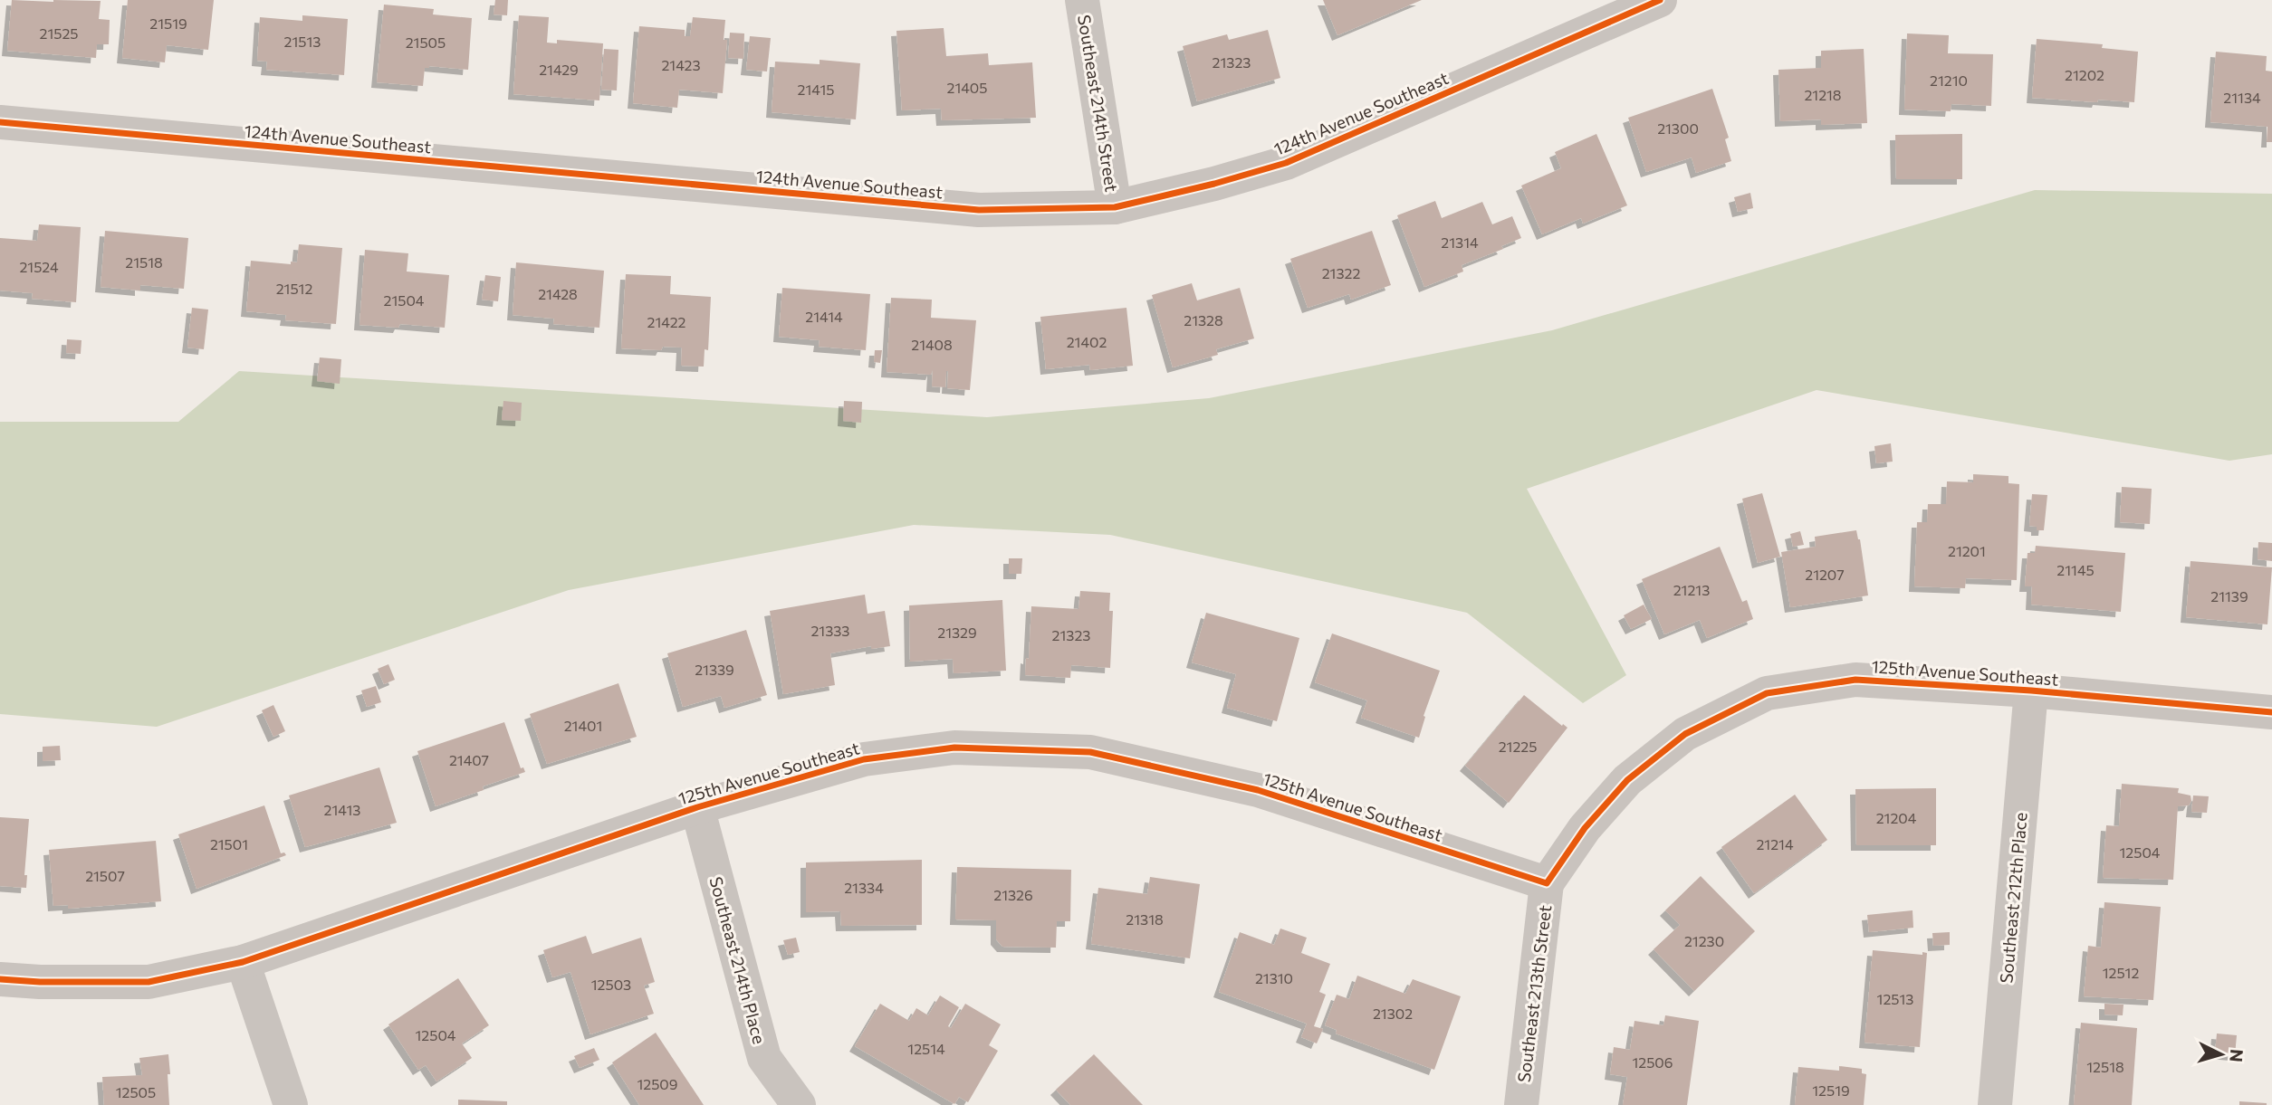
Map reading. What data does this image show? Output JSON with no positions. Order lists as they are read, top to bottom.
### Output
{
  "streets": {
    "street": [
      "Southeast 214th Street",
      "124th Avenue Southeast",
      "125th Avenue Southeast",
      "Southeast 212th Place",
      "Southeast 214th Place",
      "Southeast 213th Street"
    ]
  },
  "crossings": [
    ["Southeast 214th Street", "124th Avenue Southeast"],
    ["125th Avenue Southeast", "Southeast 212th Place"],
    ["125th Avenue Southeast", "Southeast 214th Place"],
    ["125th Avenue Southeast", "Southeast 213th Street"]
  ],
  "house_numbers": [
    "21519",
    "21525",
    "21513",
    "21505",
    "21323",
    "21423",
    "21429",
    "21202",
    "21210",
    "21405",
    "21415",
    "21218",
    "21134",
    "21300",
    "21314",
    "21518",
    "21524",
    "21322",
    "21512",
    "21428",
    "21504",
    "21414",
    "21328",
    "21422",
    "21402",
    "21408",
    "21201",
    "21145",
    "21207",
    "21213",
    "21139",
    "21333",
    "21329",
    "21323",
    "21339",
    "21401",
    "21225",
    "21407",
    "21413",
    "21204",
    "21501",
    "21214",
    "12504",
    "21507",
    "21334",
    "21326",
    "21318",
    "21230",
    "12512",
    "21310",
    "12503",
    "12513",
    "21302",
    "12504",
    "12514",
    "12506",
    "12518",
    "12509",
    "12519",
    "12505"
  ],
  "north": "right"
}
